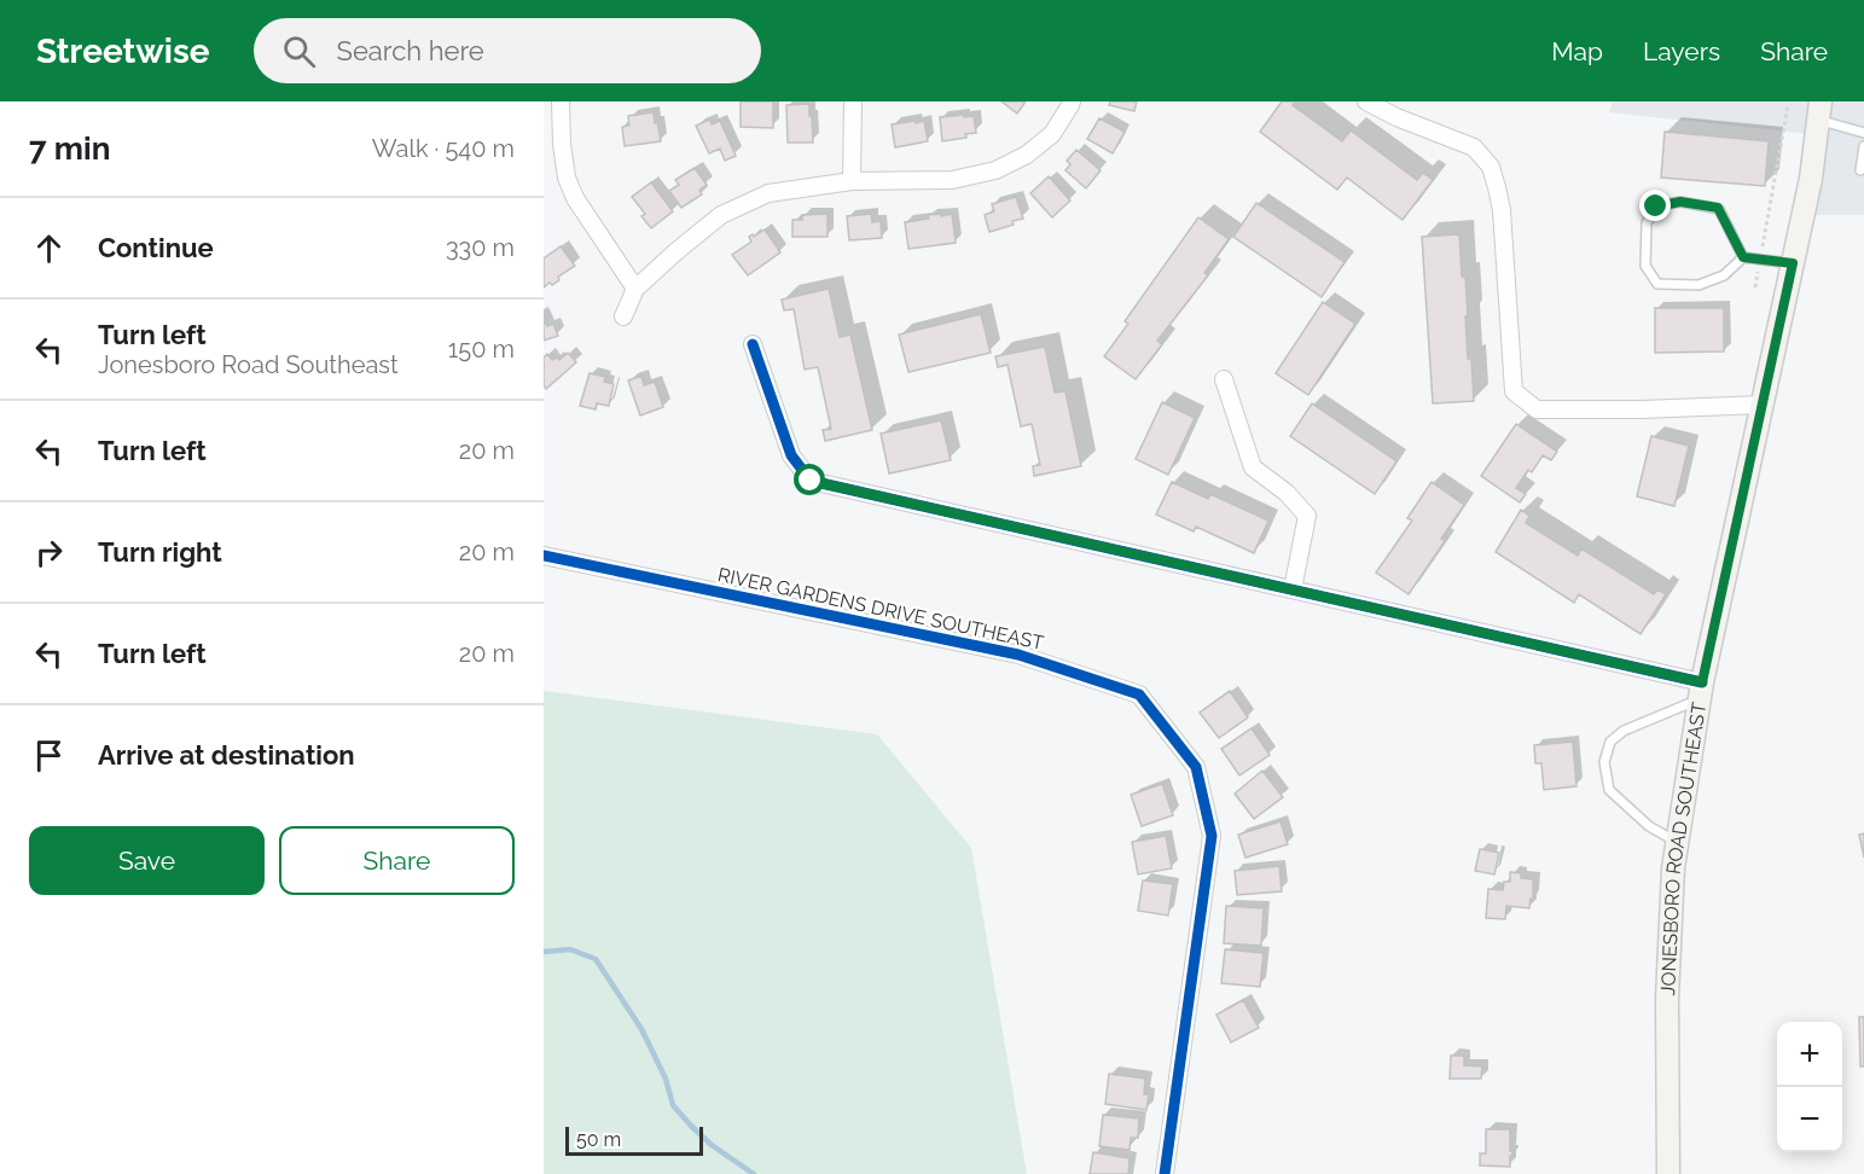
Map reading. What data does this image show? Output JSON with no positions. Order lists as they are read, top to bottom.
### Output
{
  "streets": {
    "main road": ["JONESBORO ROAD SOUTHEAST"],
    "street": ["RIVER GARDENS DRIVE SOUTHEAST"]
  },
  "scale_bar": "50 m",
  "page": {
    "header": "Streetwise",
    "search": "Search here",
    "nav": ["Map", "Layers", "Share"],
    "heading": ["7 min", "Walk · 540 m"],
    "list": [
      ["Continue", "330 m"],
      ["Turn left", "Jonesboro Road Southeast", "150 m"],
      ["Turn left", "20 m"],
      ["Turn right", "20 m"],
      ["Turn left", "20 m"],
      "Arrive at destination"
    ],
    "buttons": ["Save", "Share"],
    "map_buttons": ["+", "−"],
    "scale": "50 m"
  }
}
